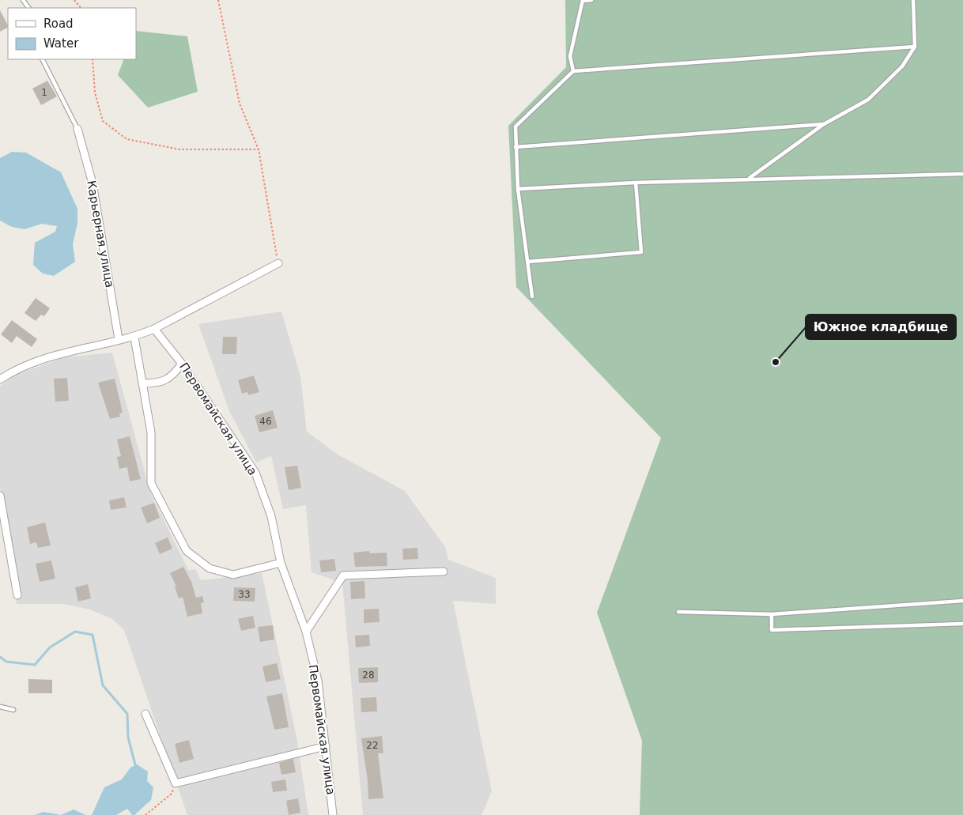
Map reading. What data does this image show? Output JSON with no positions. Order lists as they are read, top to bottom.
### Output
{
  "streets": {
    "street": ["Карьерная улица", "Первомайская улица"]
  },
  "places": ["Южное кладбище"],
  "house_numbers": [
    "1",
    "46",
    "33",
    "28",
    "22"
  ],
  "legend": ["Road", "Water"]
}
